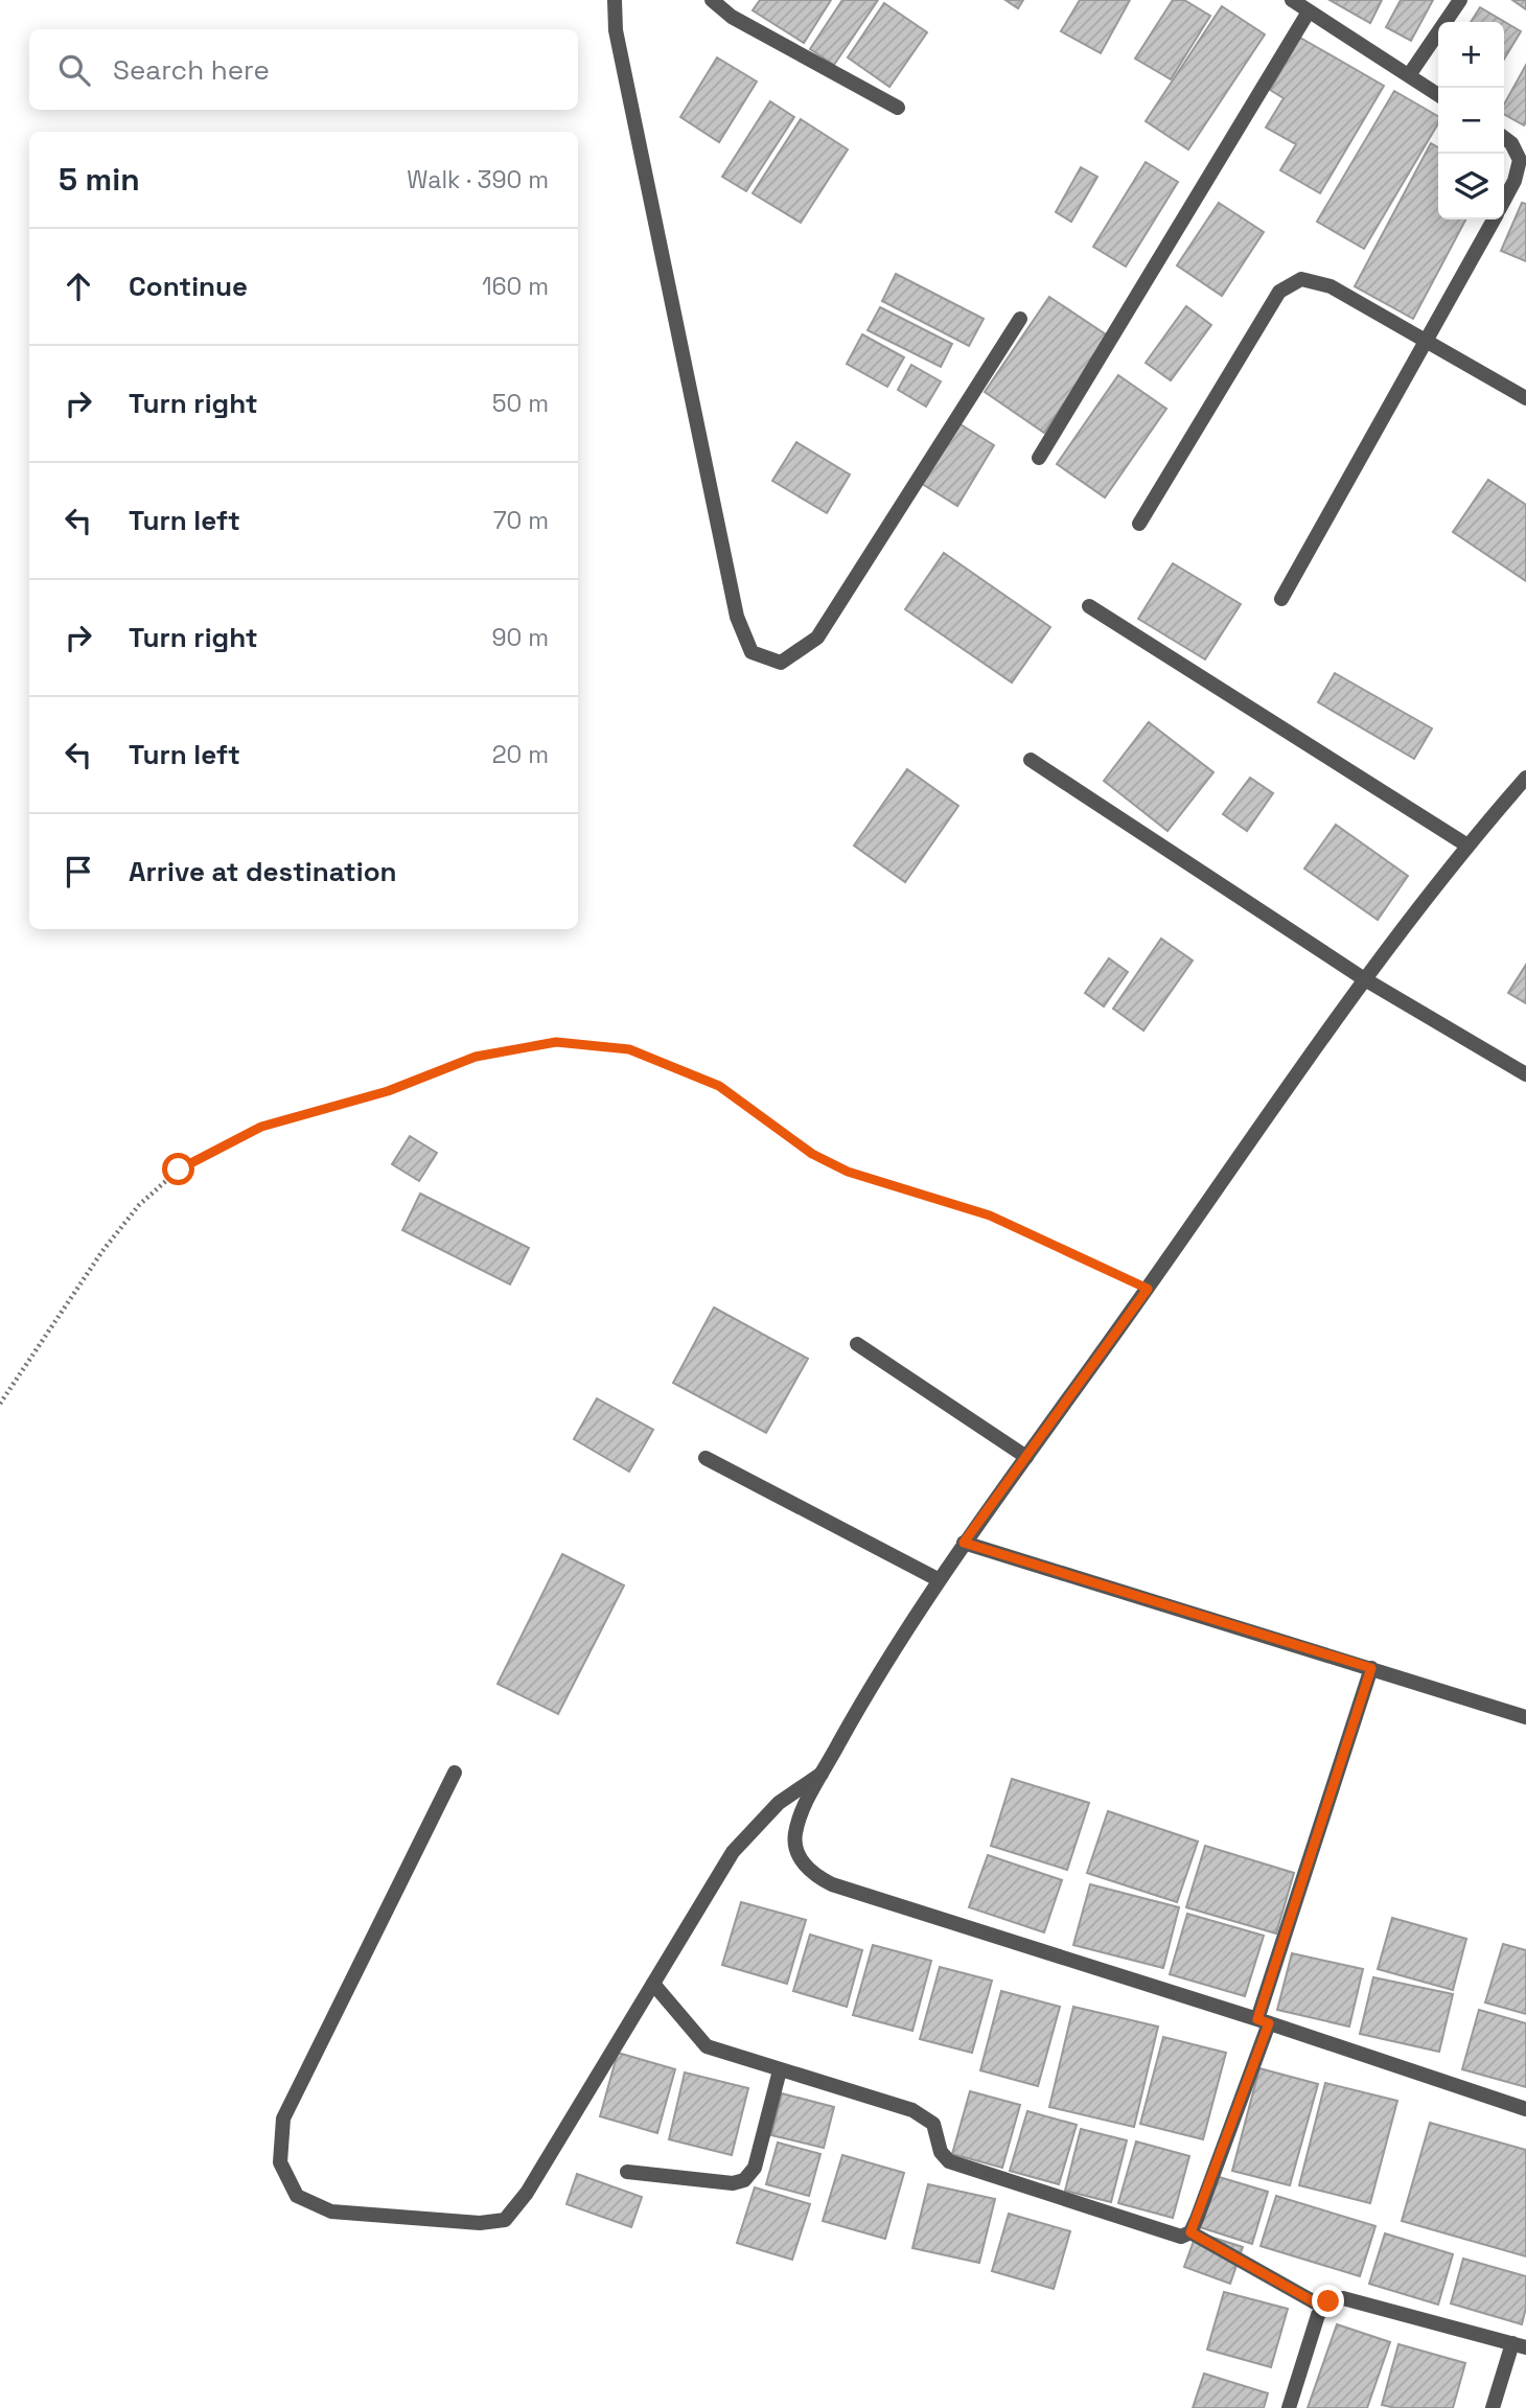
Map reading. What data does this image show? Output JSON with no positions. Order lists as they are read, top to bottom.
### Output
{
  "page": {
    "map_buttons": ["+", "−"],
    "search": "Search here",
    "heading": ["5 min", "Walk · 390 m"],
    "list": [
      ["Continue", "160 m"],
      ["Turn right", "50 m"],
      ["Turn left", "70 m"],
      ["Turn right", "90 m"],
      ["Turn left", "20 m"],
      "Arrive at destination"
    ]
  }
}
